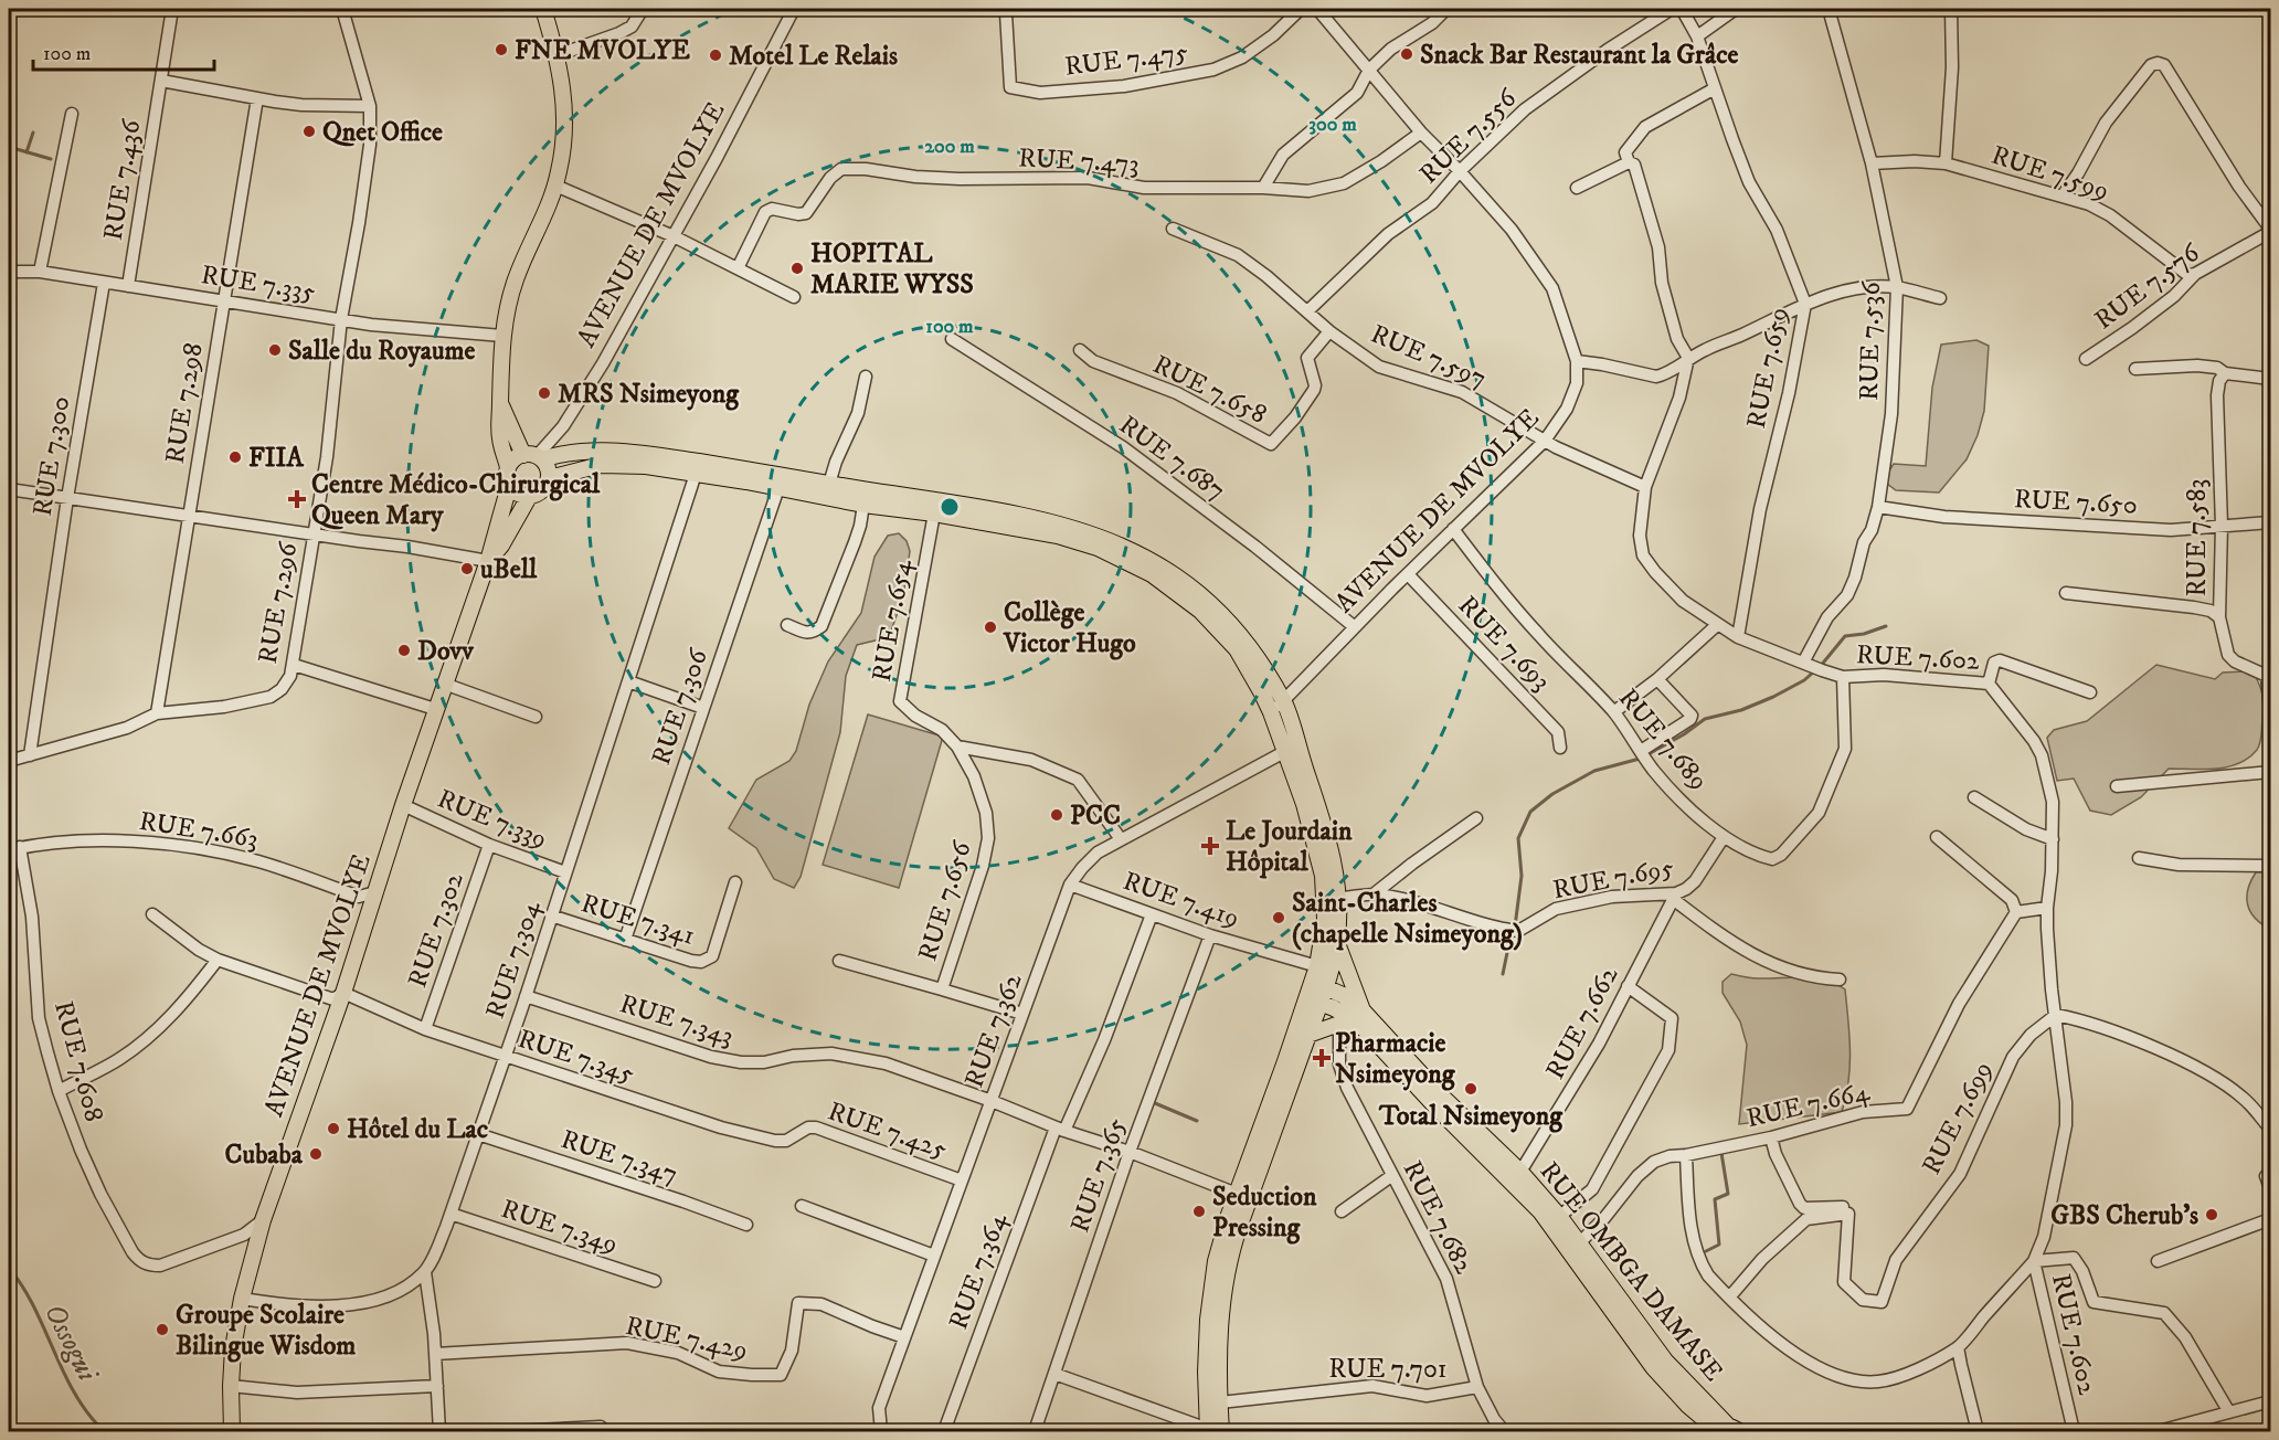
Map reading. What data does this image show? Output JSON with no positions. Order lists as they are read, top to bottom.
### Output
{
  "streets": {
    "main road": ["AVENUE DE MVOLYE", "RUE OMBGA DAMASE"],
    "street": [
      "RUE 7.475",
      "RUE 7.556",
      "RUE 7.473",
      "RUE 7.599",
      "RUE 7.436",
      "RUE 7.335",
      "RUE 7.576",
      "RUE 7.536",
      "RUE 7.597",
      "RUE 7.659",
      "RUE 7.658",
      "RUE 7.298",
      "RUE 7.300",
      "RUE 7.687",
      "RUE 7.650",
      "RUE 7.583",
      "RUE 7.296",
      "RUE 7.654",
      "RUE 7.693",
      "RUE 7.602",
      "RUE 7.306",
      "RUE 7.689",
      "RUE 7.339",
      "RUE 7.663",
      "RUE 7.695",
      "RUE 7.419",
      "RUE 7.656",
      "RUE 7.341",
      "RUE 7.302",
      "RUE 7.304",
      "RUE 7.343",
      "RUE 7.662",
      "RUE 7.362",
      "RUE 7.345",
      "RUE 7.608",
      "RUE 7.664",
      "RUE 7.699",
      "RUE 7.425",
      "RUE 7.347",
      "RUE 7.365",
      "RUE 7.682",
      "RUE 7.349",
      "RUE 7.364",
      "RUE 7.429",
      "RUE 7.701"
    ]
  },
  "crossings": [
    ["RUE 7.556", "AVENUE DE MVOLYE"],
    ["RUE 7.556", "RUE 7.597"],
    ["RUE 7.473", "AVENUE DE MVOLYE"],
    ["RUE 7.599", "RUE 7.576"],
    ["RUE 7.599", "RUE 7.536"],
    ["RUE 7.436", "RUE 7.335"],
    ["AVENUE DE MVOLYE", "RUE 7.597"],
    ["AVENUE DE MVOLYE", "RUE 7.687"],
    ["AVENUE DE MVOLYE", "RUE 7.693"],
    ["AVENUE DE MVOLYE", "RUE 7.689"],
    ["AVENUE DE MVOLYE", "RUE 7.339"],
    ["AVENUE DE MVOLYE", "RUE 7.663"],
    ["AVENUE DE MVOLYE", "RUE 7.304"],
    ["AVENUE DE MVOLYE", "RUE 7.345"],
    ["AVENUE DE MVOLYE", "RUE 7.608"],
    ["RUE 7.335", "RUE 7.298"],
    ["RUE 7.335", "RUE 7.300"],
    ["RUE 7.335", "RUE 7.296"],
    ["RUE 7.536", "RUE 7.650"],
    ["RUE 7.536", "RUE 7.602"],
    ["RUE 7.597", "RUE 7.658"],
    ["RUE 7.597", "RUE 7.602"],
    ["RUE 7.659", "RUE 7.602"],
    ["RUE 7.298", "RUE 7.296"],
    ["RUE 7.300", "RUE 7.296"],
    ["RUE 7.650", "RUE 7.583"],
    ["RUE 7.654", "RUE 7.656"],
    ["RUE 7.602", "RUE 7.689"],
    ["RUE 7.602", "RUE 7.699"],
    ["RUE 7.306", "RUE 7.341"],
    ["RUE 7.689", "RUE 7.695"],
    ["RUE 7.339", "RUE 7.302"],
    ["RUE 7.339", "RUE 7.304"],
    ["RUE 7.663", "RUE 7.608"],
    ["RUE 7.695", "RUE 7.662"],
    ["RUE 7.419", "RUE 7.362"],
    ["RUE 7.419", "RUE 7.365"],
    ["RUE 7.419", "RUE 7.364"],
    ["RUE 7.656", "RUE 7.362"],
    ["RUE 7.341", "RUE 7.304"],
    ["RUE 7.302", "RUE 7.345"],
    ["RUE 7.304", "RUE 7.343"],
    ["RUE 7.304", "RUE 7.345"],
    ["RUE 7.304", "RUE 7.347"],
    ["RUE 7.304", "RUE 7.349"],
    ["RUE 7.343", "RUE 7.362"],
    ["RUE 7.343", "RUE 7.365"],
    ["RUE 7.343", "RUE 7.364"],
    ["RUE 7.662", "RUE OMBGA DAMASE"],
    ["RUE 7.362", "RUE 7.425"],
    ["RUE 7.362", "RUE 7.429"],
    ["RUE 7.345", "RUE 7.425"],
    ["RUE 7.664", "RUE OMBGA DAMASE"],
    ["RUE 7.682", "RUE 7.701"]
  ],
  "water": ["Ossogui"],
  "places": {
    "other": [
      "FNE MVOLYE",
      "Snack Bar Restaurant la Grâce",
      "Motel Le Relais",
      "Qnet Office",
      "HOPITAL MARIE WYSS",
      "Salle du Royaume",
      "MRS Nsimeyong",
      "FIIA",
      "uBell",
      "Collège Victor Hugo",
      "Dovv",
      "PCC",
      "Saint-Charles (chapelle Nsimeyong)",
      "Total Nsimeyong",
      "Hôtel du Lac",
      "Cubaba",
      "Seduction Pressing",
      "GBS Cherub's",
      "Groupe Scolaire Bilingue Wisdom"
    ],
    "health": ["Centre Médico-Chirurgical Queen Mary", "Le Jourdain Hôpital", "Pharmacie Nsimeyong"]
  },
  "scale_bar": "100 m",
  "rings": ["300 m", "200 m", "100 m"]
}
